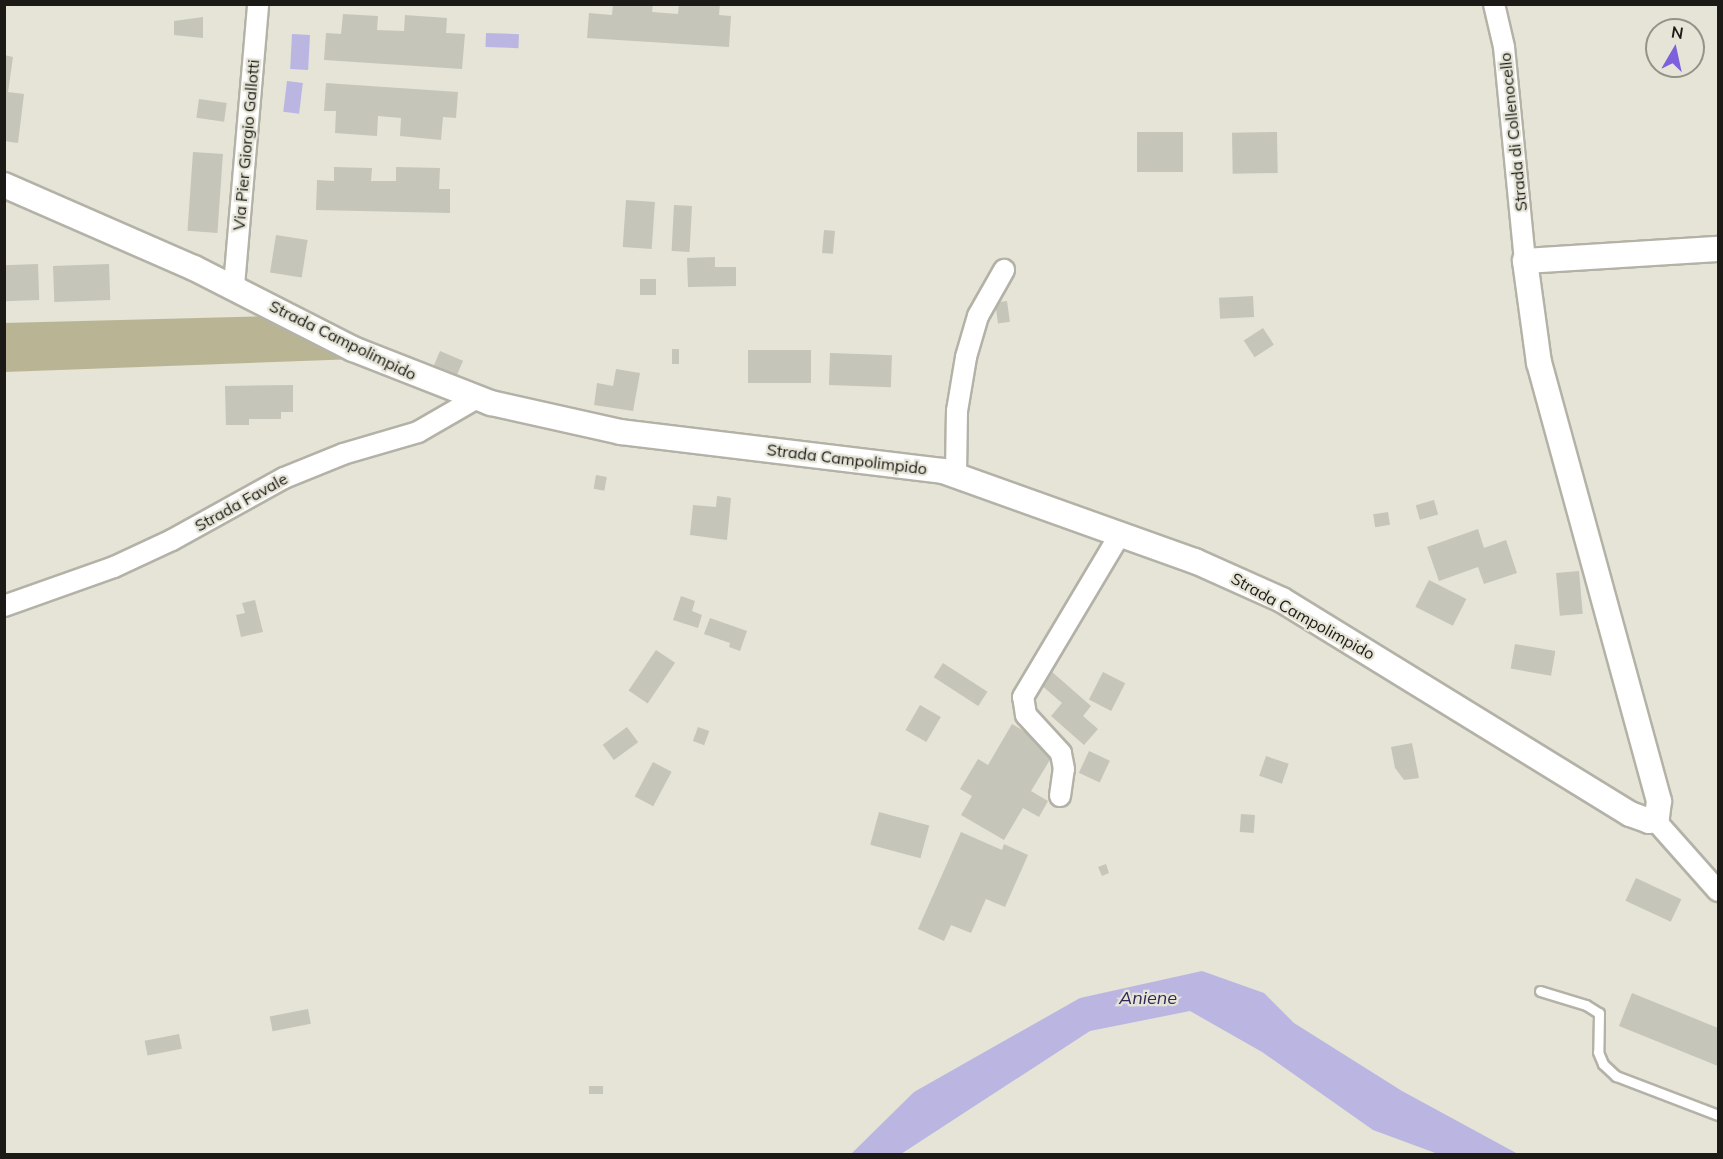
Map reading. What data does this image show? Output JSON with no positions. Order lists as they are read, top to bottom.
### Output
{
  "streets": {
    "street": [
      "Strada di Collenocello",
      "Via Pier Giorgio Gallotti",
      "Strada Campolimpido",
      "Strada Favale"
    ]
  },
  "crossings": [
    ["Via Pier Giorgio Gallotti", "Strada Campolimpido"],
    ["Strada Campolimpido", "Strada Favale"]
  ],
  "water": ["Aniene"],
  "north": "top"
}
